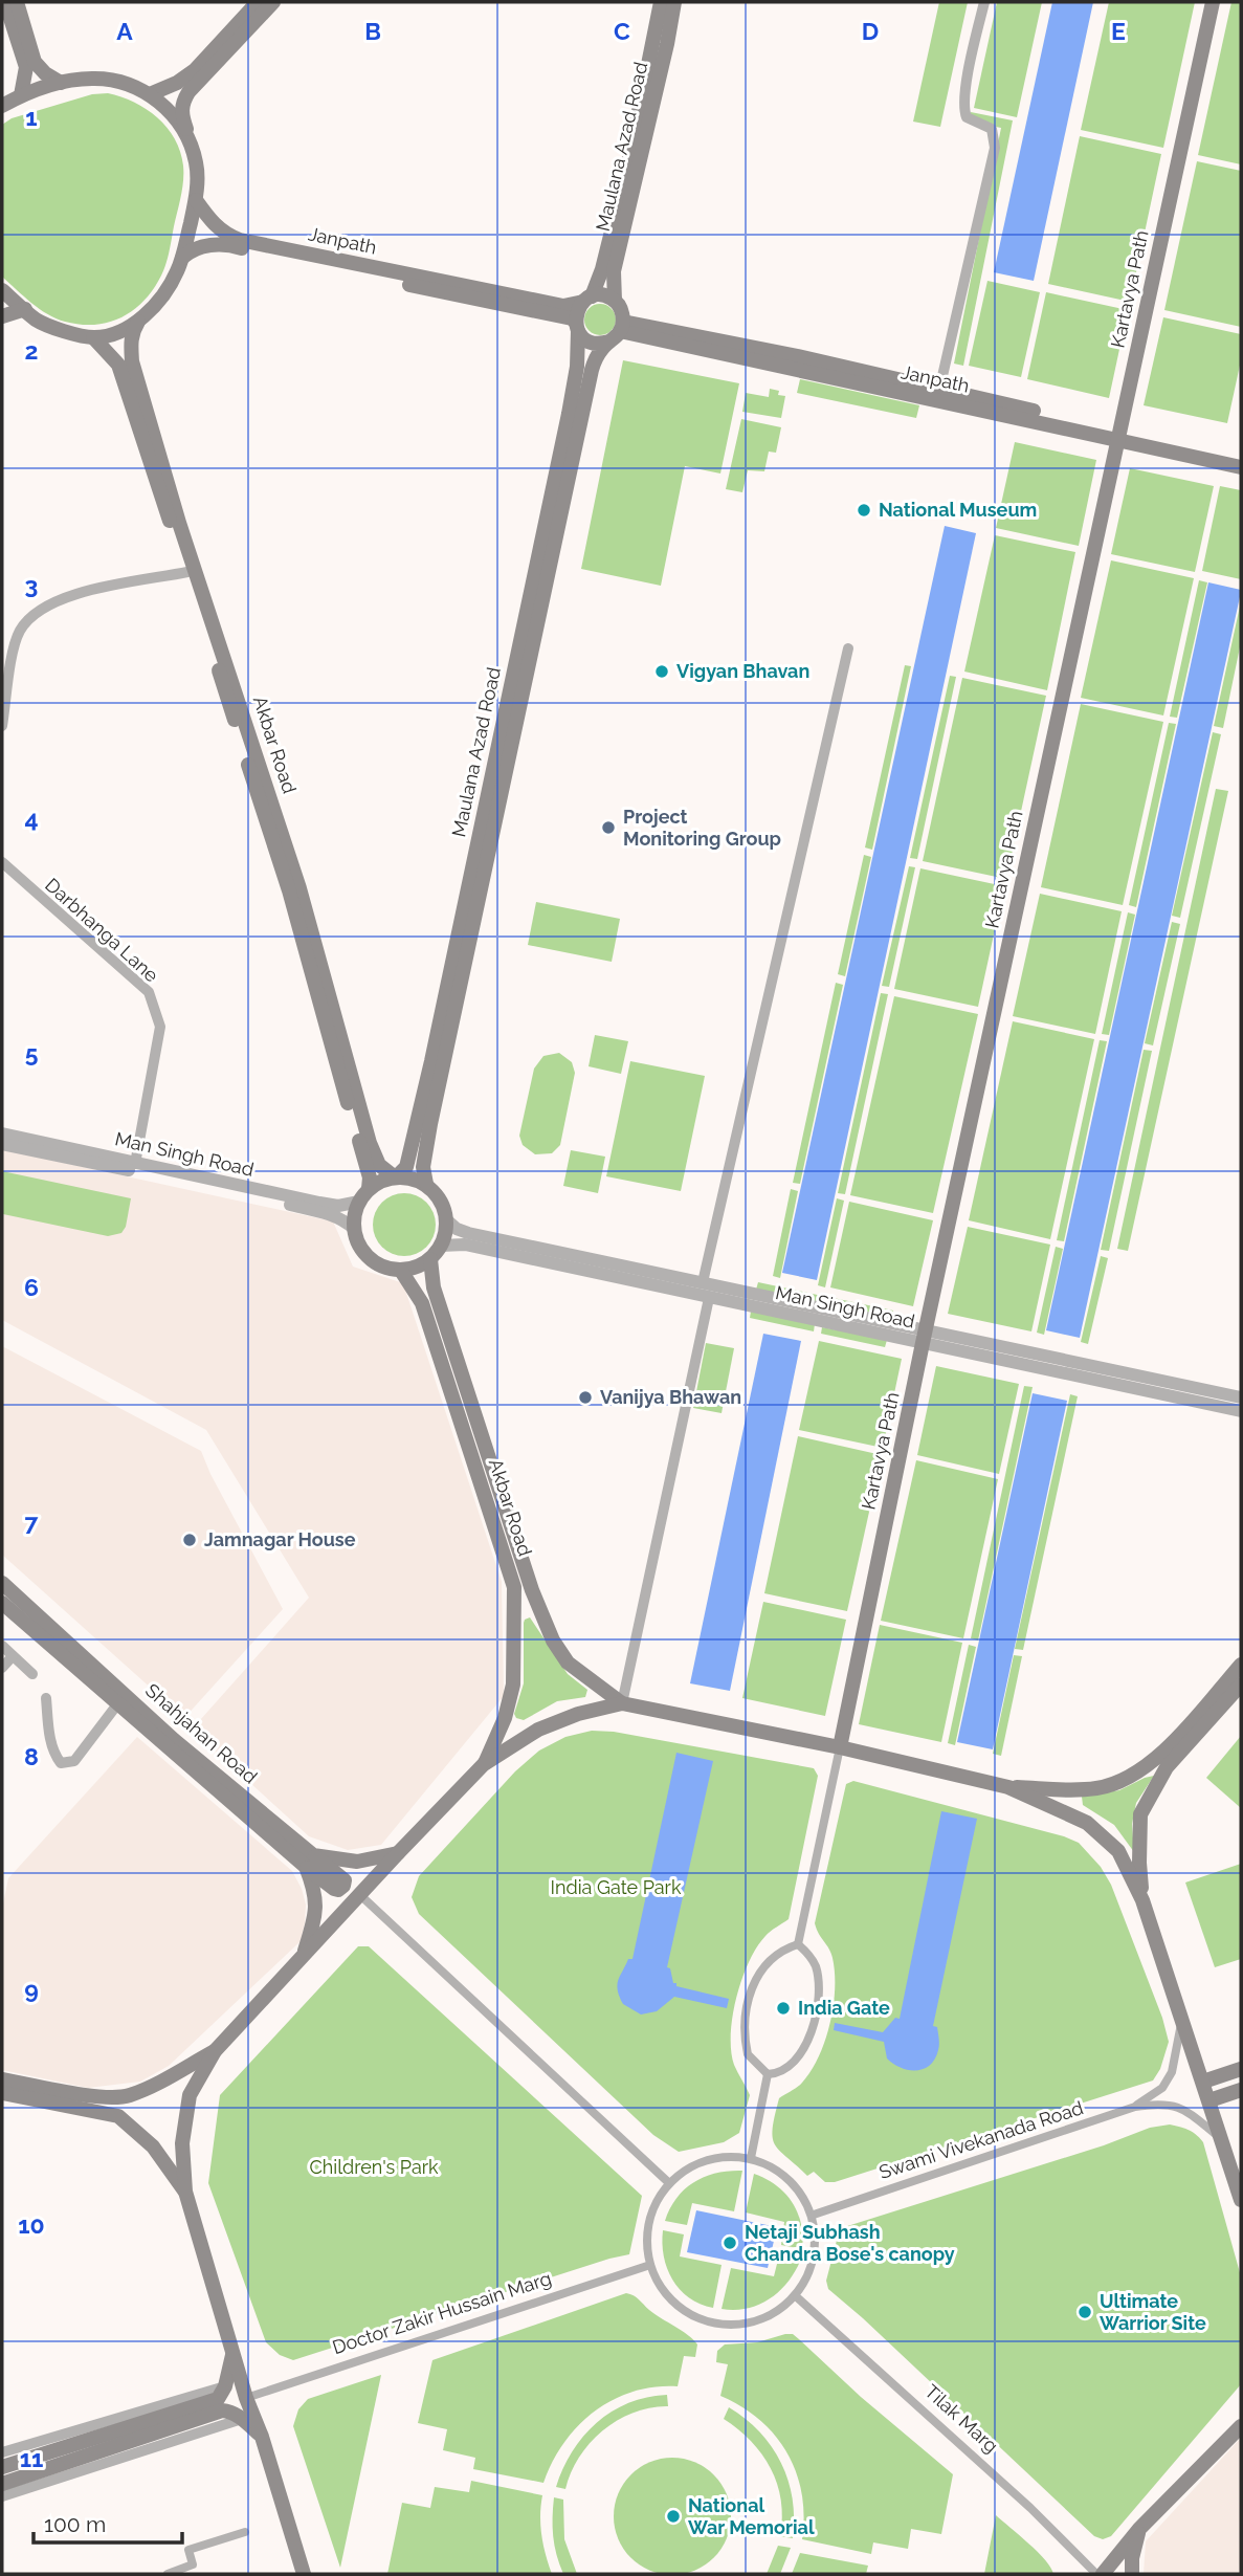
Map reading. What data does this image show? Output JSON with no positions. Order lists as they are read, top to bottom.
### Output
{
  "streets": {
    "main road": [
      "Maulana Azad Road",
      "Janpath",
      "Kartavya Path",
      "Akbar Road",
      "Shahjahan Road"
    ],
    "street": [
      "Darbhanga Lane",
      "Man Singh Road",
      "Swami Vivekanada Road",
      "Doctor Zakir Hussain Marg",
      "Tilak Marg"
    ]
  },
  "crossings": [
    ["Maulana Azad Road", "Janpath"],
    ["Maulana Azad Road", "Akbar Road"],
    ["Maulana Azad Road", "Man Singh Road"],
    ["Janpath", "Kartavya Path"],
    ["Kartavya Path", "Man Singh Road"],
    ["Akbar Road", "Man Singh Road"],
    ["Darbhanga Lane", "Man Singh Road"],
    ["Swami Vivekanada Road", "Doctor Zakir Hussain Marg"],
    ["Swami Vivekanada Road", "Tilak Marg"],
    ["Doctor Zakir Hussain Marg", "Tilak Marg"]
  ],
  "parks": ["India Gate Park", "Children's Park"],
  "places": [
    "National Museum",
    "Vigyan Bhavan",
    "Project Monitoring Group",
    "Vanijya Bhawan",
    "Jamnagar House",
    "India Gate",
    "Netaji Subhash Chandra Bose's canopy",
    "Ultimate Warrior Site",
    "National War Memorial"
  ],
  "scale_bar": "100 m",
  "grid": {
    "columns": [
      "A",
      "B",
      "C",
      "D",
      "E"
    ],
    "rows": [
      "1",
      "2",
      "3",
      "4",
      "5",
      "6",
      "7",
      "8",
      "9",
      "10",
      "11"
    ]
  }
}
